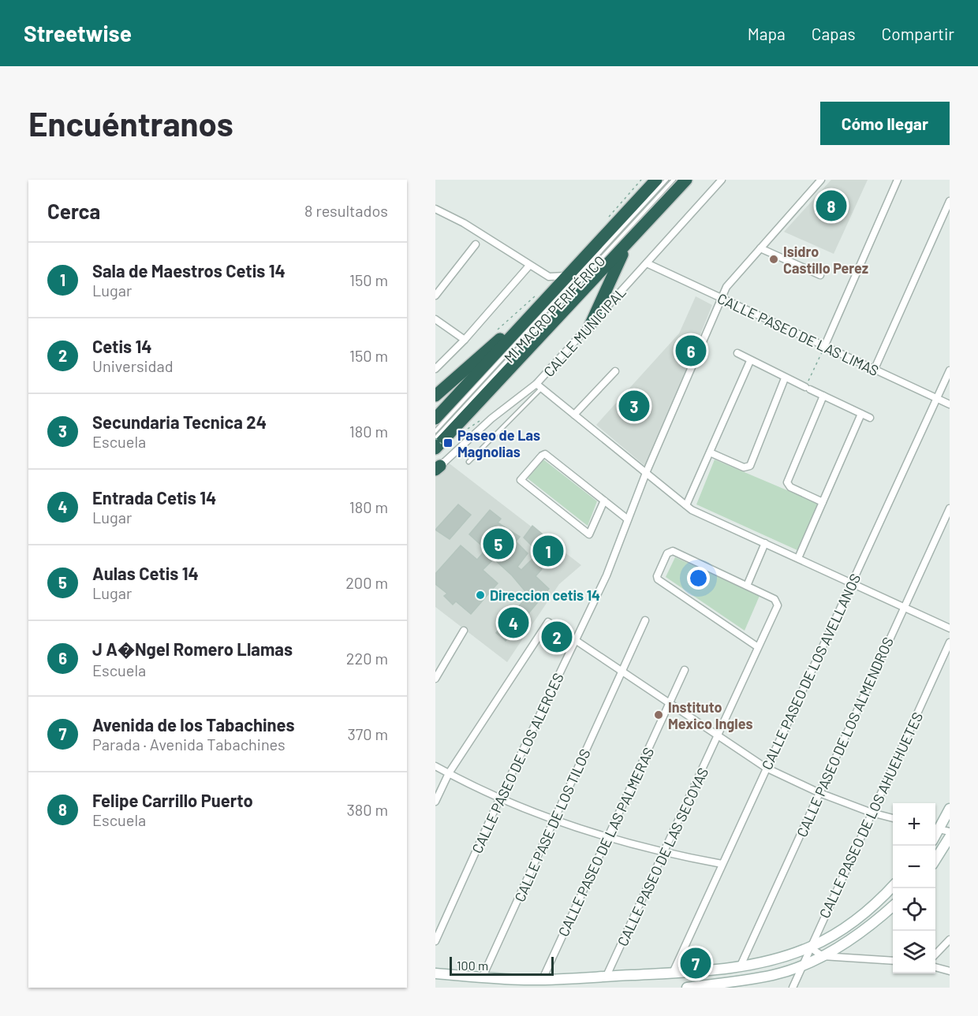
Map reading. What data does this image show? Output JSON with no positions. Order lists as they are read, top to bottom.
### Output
{
  "streets": {
    "street": [
      "CALLE MUNICIPAL",
      "CALLE PASEO DE LAS LIMAS",
      "CALLE PASEO DE LOS AVELLANOS",
      "CALLE PASEO DE LOS ALMENDROS",
      "CALLE PASEO DE LOS ALERCES",
      "CALLE PASEO DE LOS AHUEHUETES",
      "CALLE PASE DE LOS TILOS",
      "CALLE PASEO DE LAS PALMERAS",
      "CALLE PASEO DE LAS SECOYAS"
    ],
    "lane": ["MI MACRO PERIFÉRICO"]
  },
  "crossings": [
    ["CALLE MUNICIPAL", "CALLE PASEO DE LAS LIMAS"],
    ["CALLE PASEO DE LAS LIMAS", "CALLE PASEO DE LOS AVELLANOS"],
    ["CALLE PASEO DE LAS LIMAS", "CALLE PASEO DE LOS ALERCES"]
  ],
  "places": {
    "other": ["Isidro Castillo Perez", "Direccion cetis 14", "Instituto Mexico Ingles"],
    "transit": ["Paseo de Las Magnolias"]
  },
  "scale_bar": "100 m",
  "page": {
    "header": "Streetwise",
    "nav": ["Mapa", "Capas", "Compartir"],
    "buttons": "Cómo llegar",
    "title": "Encuéntranos",
    "heading": ["Cerca", "8 resultados"],
    "pins": [
      "8",
      "6",
      "3",
      "5",
      "1",
      "4",
      "2",
      "7"
    ],
    "list": [
      {
        "mark": "1",
        "name": "Sala de Maestros Cetis 14",
        "note": "Lugar",
        "value": "150 m"
      },
      {
        "mark": "2",
        "name": "Cetis 14",
        "note": "Universidad",
        "value": "150 m"
      },
      {
        "mark": "3",
        "name": "Secundaria Tecnica 24",
        "note": "Escuela",
        "value": "180 m"
      },
      {
        "mark": "4",
        "name": "Entrada Cetis 14",
        "note": "Lugar",
        "value": "180 m"
      },
      {
        "mark": "5",
        "name": "Aulas Cetis 14",
        "note": "Lugar",
        "value": "200 m"
      },
      {
        "mark": "6",
        "name": "J A�Ngel Romero Llamas",
        "note": "Escuela",
        "value": "220 m"
      },
      {
        "mark": "7",
        "name": "Avenida de los Tabachines",
        "note": "Parada · Avenida Tabachines",
        "value": "370 m"
      },
      {
        "mark": "8",
        "name": "Felipe Carrillo Puerto",
        "note": "Escuela",
        "value": "380 m"
      }
    ],
    "map_buttons": ["+", "−"],
    "scale": "100 m"
  }
}
